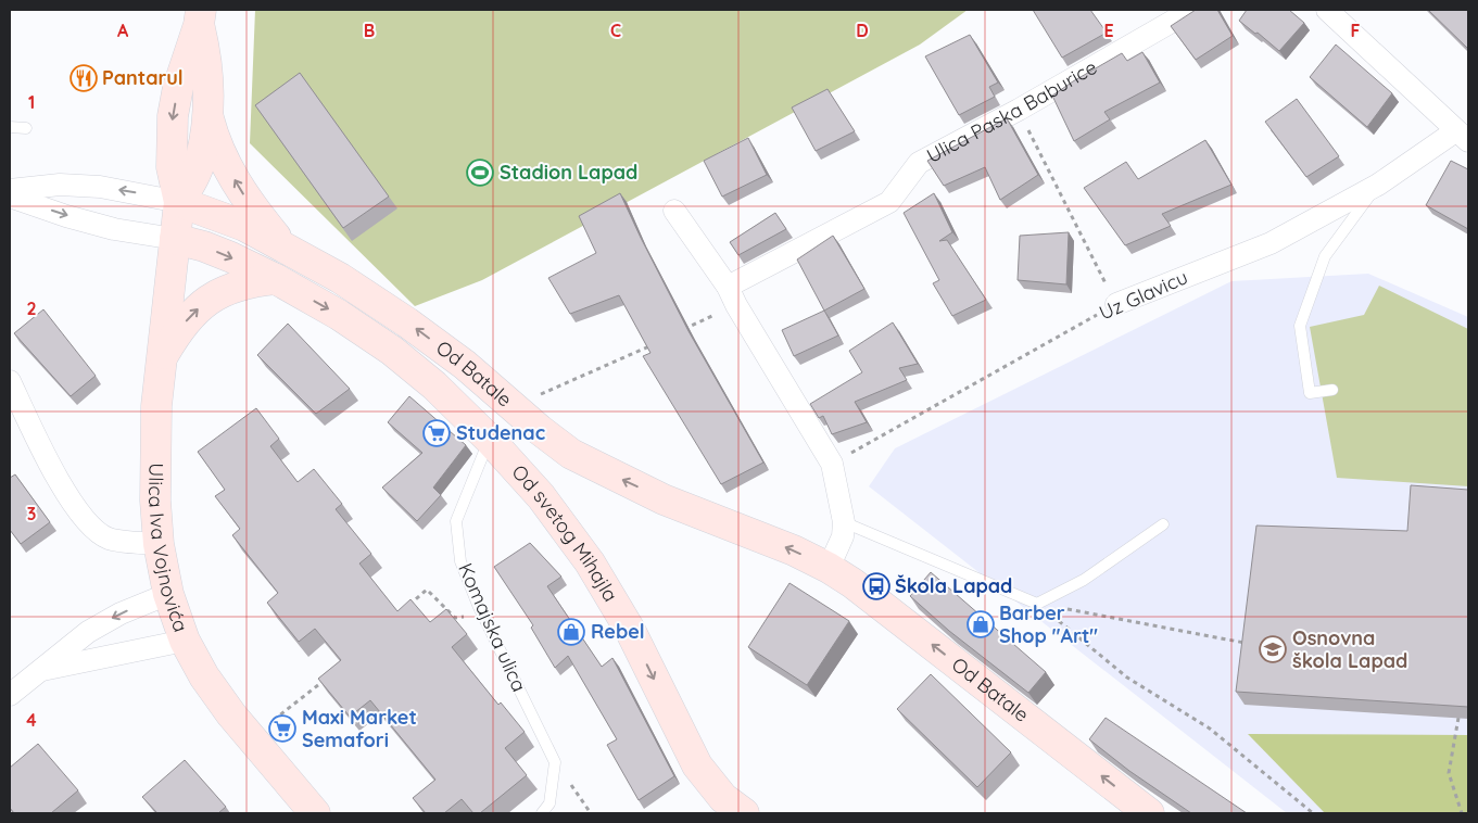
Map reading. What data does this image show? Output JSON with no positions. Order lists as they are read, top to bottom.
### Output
{
  "streets": {
    "main road": ["Od Batale", "Od svetog Mihajla", "Ulica Iva Vojnovića"],
    "street": ["Ulica Paska Baburice", "Uz Glavicu"],
    "lane": ["Komajska ulica"]
  },
  "crossings": [
    ["Od Batale", "Ulica Iva Vojnovića"],
    ["Od svetog Mihajla", "Ulica Iva Vojnovića"],
    ["Od svetog Mihajla", "Komajska ulica"]
  ],
  "one_way": ["Od Batale", "Od svetog Mihajla"],
  "places": {
    "restaurant": ["Pantarul"],
    "sports": ["Stadion Lapad"],
    "supermarket": ["Studenac", "Maxi Market Semafori"],
    "bus stop": ["Škola Lapad"],
    "shop": ["Barber Shop \"Art\"", "Rebel"],
    "school or university": ["Osnovna škola Lapad"]
  },
  "grid": {
    "columns": [
      "A",
      "B",
      "C",
      "D",
      "E",
      "F"
    ],
    "rows": [
      "1",
      "2",
      "3",
      "4"
    ]
  }
}
